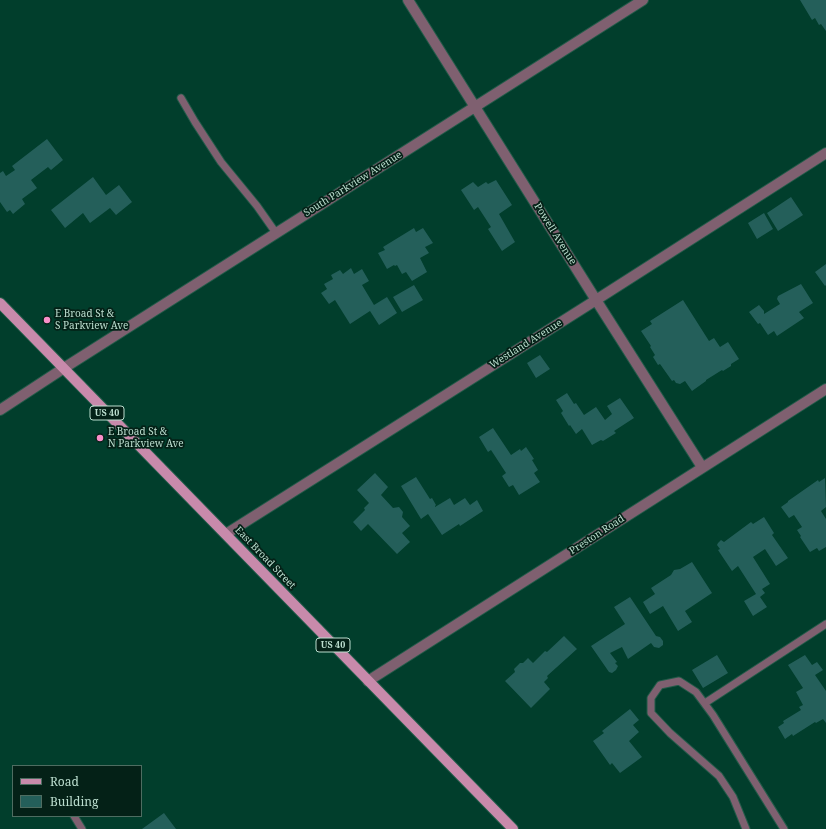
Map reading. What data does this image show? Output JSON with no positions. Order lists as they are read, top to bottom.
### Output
{
  "streets": {
    "main road": ["US 40", "East Broad Street"],
    "street": [
      "South Parkview Avenue",
      "Powell Avenue",
      "Westland Avenue",
      "Preston Road"
    ]
  },
  "crossings": [
    ["South Parkview Avenue", "Powell Avenue"],
    ["South Parkview Avenue", "East Broad Street"],
    ["Powell Avenue", "Westland Avenue"],
    ["Powell Avenue", "Preston Road"],
    ["Westland Avenue", "East Broad Street"],
    ["Preston Road", "East Broad Street"]
  ],
  "places": ["E Broad St & S Parkview Ave", "E Broad St & N Parkview Ave"],
  "legend": ["Road", "Building"]
}
